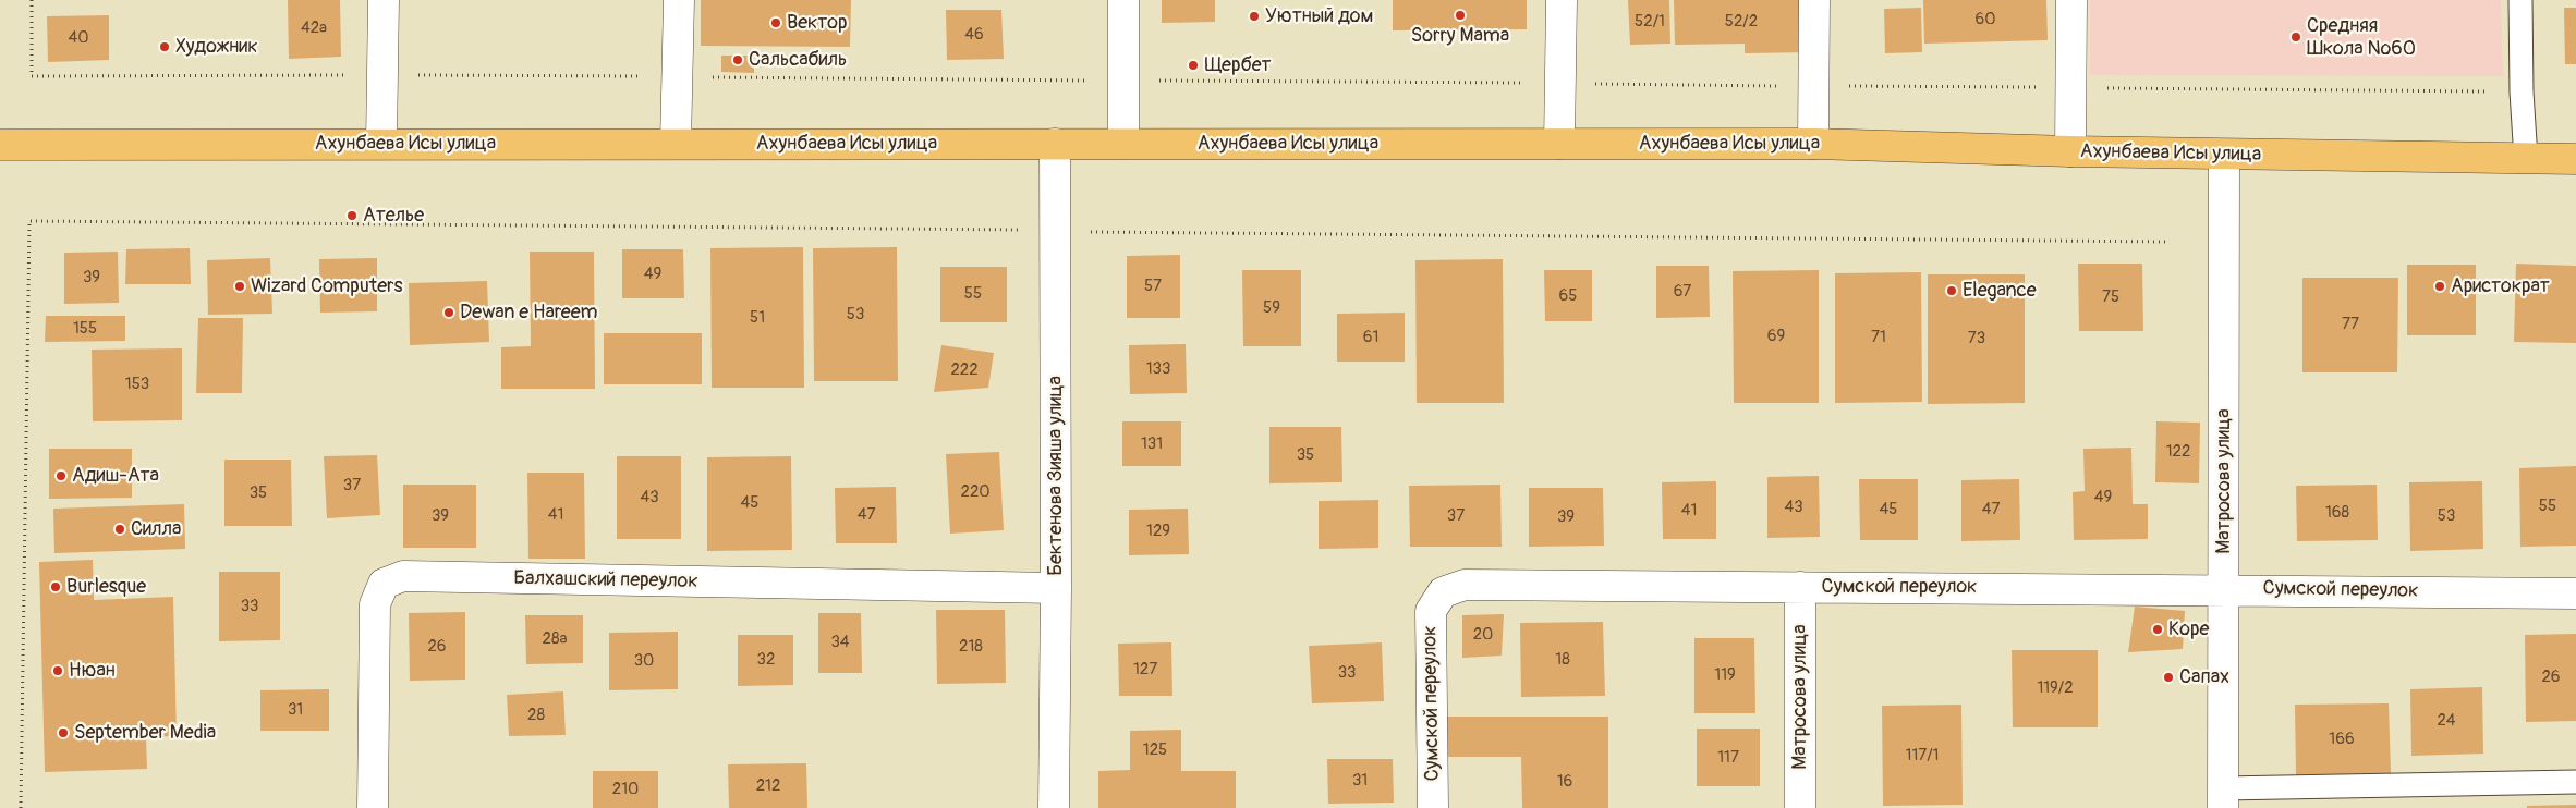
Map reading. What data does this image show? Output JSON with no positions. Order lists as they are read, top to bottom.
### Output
{
  "streets": {
    "main road": ["Ахунбаева Исы улица"],
    "street": [
      "Бектенова Зияша улица",
      "Матросова улица",
      "Балхашский переулок",
      "Сумской переулок"
    ]
  },
  "crossings": [
    ["Ахунбаева Исы улица", "Бектенова Зияша улица"],
    ["Ахунбаева Исы улица", "Матросова улица"],
    ["Бектенова Зияша улица", "Балхашский переулок"],
    ["Матросова улица", "Сумской переулок"]
  ],
  "places": [
    "Sorry Mama",
    "Уютный дом",
    "Вектор",
    "Средняя Школа №60",
    "Художник",
    "Сальсабиль",
    "Щербет",
    "Ателье",
    "Wizard Computers",
    "Аристократ",
    "Elegance",
    "Dewan e Hareem",
    "Адиш-Ата",
    "Силла",
    "Burlesque",
    "Коре",
    "Нюан",
    "Сапах",
    "September Media"
  ],
  "house_numbers": [
    "60",
    "52/1",
    "52/2",
    "42а",
    "46",
    "40",
    "49",
    "39",
    "57",
    "67",
    "55",
    "65",
    "75",
    "59",
    "53",
    "51",
    "77",
    "155",
    "69",
    "61",
    "71",
    "73",
    "133",
    "222",
    "153",
    "131",
    "122",
    "35",
    "37",
    "220",
    "35",
    "43",
    "49",
    "45",
    "55",
    "43",
    "45",
    "47",
    "41",
    "168",
    "41",
    "47",
    "39",
    "37",
    "53",
    "39",
    "129",
    "33",
    "20",
    "28а",
    "34",
    "26",
    "218",
    "32",
    "18",
    "30",
    "127",
    "33",
    "119",
    "26",
    "119/2",
    "31",
    "28",
    "24",
    "166",
    "125",
    "117/1",
    "117",
    "31",
    "16",
    "212",
    "210"
  ]
}
